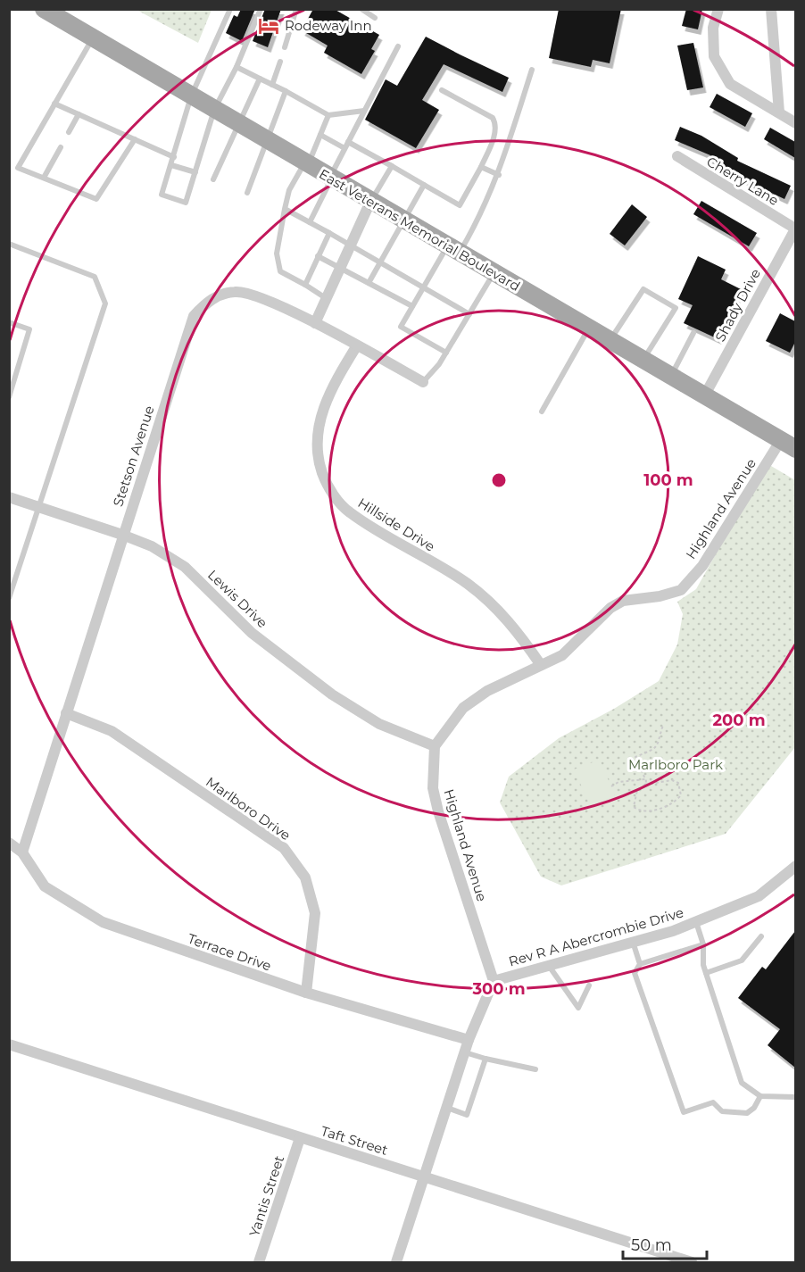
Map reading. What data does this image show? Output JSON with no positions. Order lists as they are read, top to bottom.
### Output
{
  "streets": {
    "main road": ["East Veterans Memorial Boulevard"],
    "street": [
      "Cherry Lane",
      "Shady Drive",
      "Stetson Avenue",
      "Highland Avenue",
      "Hillside Drive",
      "Lewis Drive",
      "Marlboro Drive",
      "Rev R A Abercrombie Drive",
      "Terrace Drive",
      "Taft Street",
      "Yantis Street"
    ]
  },
  "crossings": [
    ["Cherry Lane", "Shady Drive"],
    ["East Veterans Memorial Boulevard", "Shady Drive"],
    ["East Veterans Memorial Boulevard", "Highland Avenue"],
    ["Stetson Avenue", "Hillside Drive"],
    ["Stetson Avenue", "Lewis Drive"],
    ["Stetson Avenue", "Marlboro Drive"],
    ["Stetson Avenue", "Terrace Drive"],
    ["Highland Avenue", "Hillside Drive"],
    ["Highland Avenue", "Lewis Drive"],
    ["Highland Avenue", "Rev R A Abercrombie Drive"],
    ["Marlboro Drive", "Terrace Drive"],
    ["Taft Street", "Yantis Street"]
  ],
  "parks": ["Marlboro Park"],
  "places": {
    "hotel": ["Rodeway Inn"]
  },
  "scale_bar": "50 m",
  "rings": ["100 m", "200 m", "300 m"]
}
